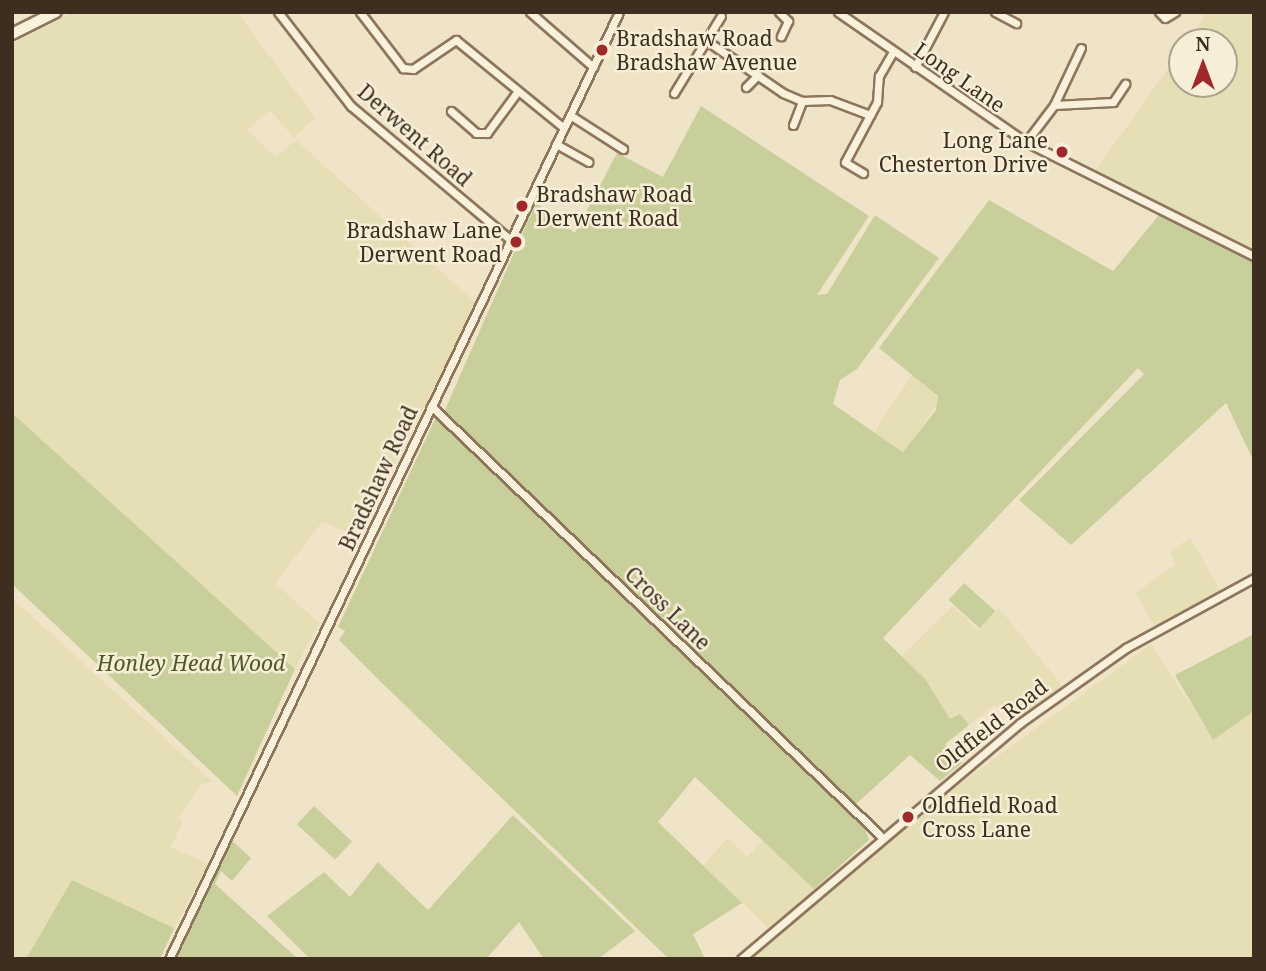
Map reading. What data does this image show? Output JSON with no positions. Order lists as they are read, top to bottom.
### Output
{
  "streets": {
    "street": [
      "Long Lane",
      "Derwent Road",
      "Bradshaw Road",
      "Cross Lane",
      "Oldfield Road"
    ]
  },
  "crossings": [
    ["Derwent Road", "Bradshaw Road"],
    ["Bradshaw Road", "Cross Lane"],
    ["Cross Lane", "Oldfield Road"]
  ],
  "parks": ["Honley Head Wood"],
  "places": [
    "Bradshaw Road Bradshaw Avenue",
    "Long Lane Chesterton Drive",
    "Bradshaw Road Derwent Road",
    "Bradshaw Lane Derwent Road",
    "Oldfield Road Cross Lane"
  ],
  "north": "top"
}
